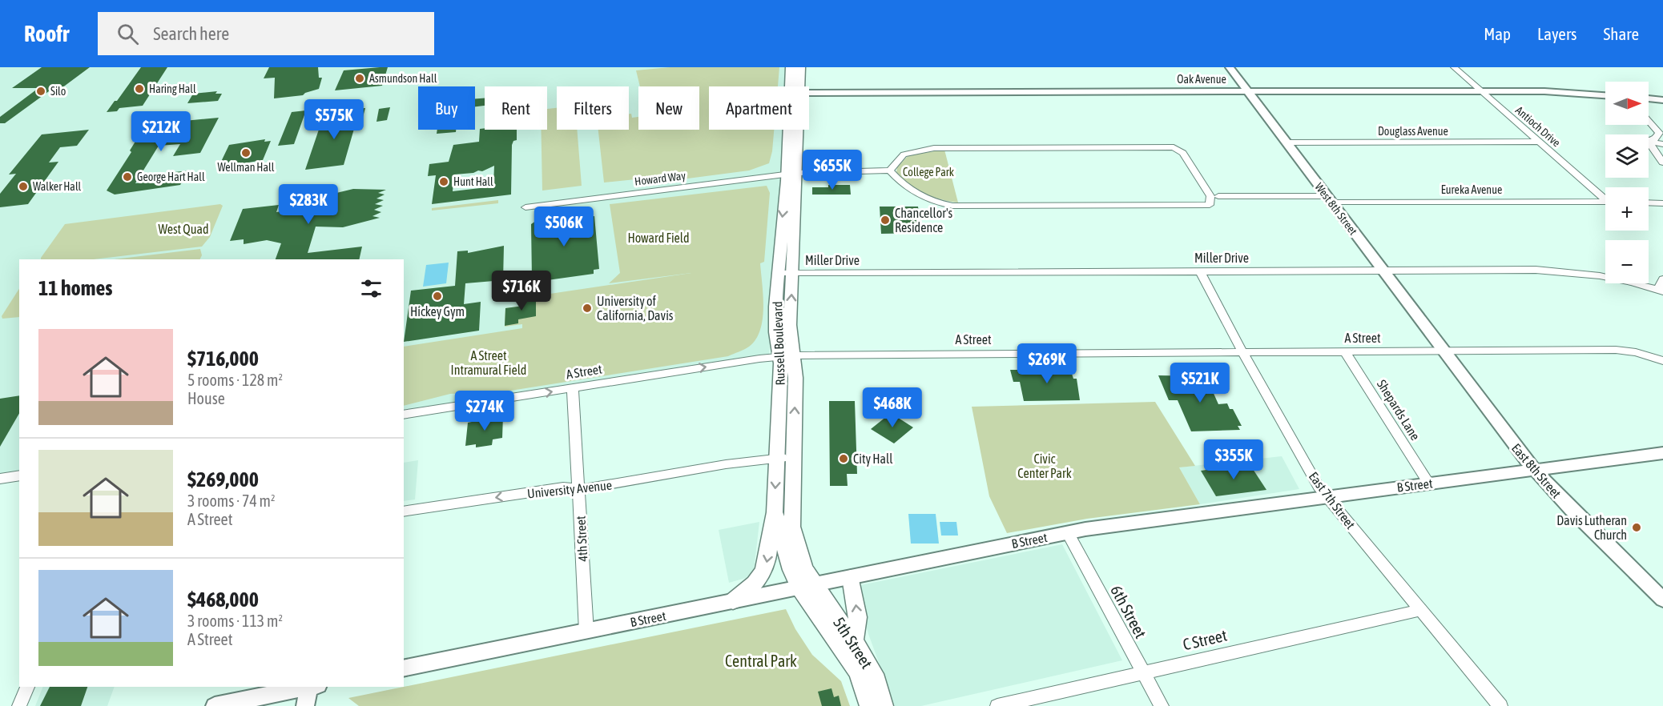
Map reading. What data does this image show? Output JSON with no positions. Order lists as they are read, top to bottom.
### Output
{
  "streets": {
    "main road": ["Russell Boulevard", "5th Street"],
    "street": [
      "Oak Avenue",
      "Antioch Drive",
      "Douglass Avenue",
      "Howard Way",
      "Eureka Avenue",
      "West 8th Street",
      "Miller Drive",
      "A Street",
      "Shepards Lane",
      "East 8th Street",
      "B Street",
      "University Avenue",
      "East 7th Street",
      "4th Street",
      "6th Street",
      "C Street"
    ]
  },
  "crossings": [
    ["Oak Avenue", "Antioch Drive"],
    ["Oak Avenue", "West 8th Street"],
    ["Antioch Drive", "Douglass Avenue"],
    ["Douglass Avenue", "West 8th Street"],
    ["Howard Way", "Russell Boulevard"],
    ["Eureka Avenue", "West 8th Street"],
    ["West 8th Street", "Miller Drive"],
    ["West 8th Street", "A Street"],
    ["West 8th Street", "East 8th Street"],
    ["Miller Drive", "Russell Boulevard"],
    ["Miller Drive", "East 7th Street"],
    ["A Street", "Russell Boulevard"],
    ["A Street", "Shepards Lane"],
    ["A Street", "East 8th Street"],
    ["A Street", "East 7th Street"],
    ["A Street", "4th Street"],
    ["Russell Boulevard", "B Street"],
    ["Russell Boulevard", "University Avenue"],
    ["Russell Boulevard", "5th Street"],
    ["Shepards Lane", "B Street"],
    ["East 8th Street", "B Street"],
    ["B Street", "East 7th Street"],
    ["B Street", "4th Street"],
    ["B Street", "6th Street"],
    ["B Street", "5th Street"],
    ["University Avenue", "4th Street"],
    ["East 7th Street", "C Street"],
    ["6th Street", "C Street"]
  ],
  "one_way": ["University Avenue"],
  "parks": [
    "College Park",
    "West Quad",
    "Howard Field",
    "A Street Intramural Field",
    "Civic Center Park",
    "Central Park"
  ],
  "places": [
    "Asmundson Hall",
    "Haring Hall",
    "Silo",
    "Wellman Hall",
    "George Hart Hall",
    "Hunt Hall",
    "Walker Hall",
    "Chancellor's Residence",
    "Hickey Gym",
    "University of California, Davis",
    "City Hall",
    "Davis Lutheran Church"
  ],
  "north": "right",
  "page": {
    "header": "Roofr",
    "search": "Search here",
    "nav": ["Map", "Layers", "Share"],
    "map_buttons": ["+", "−"],
    "chip": [
      "Buy",
      "Rent",
      "Filters",
      "New",
      "Apartment"
    ],
    "price": [
      "$575K",
      "$212K",
      "$655K",
      "$283K",
      "$506K",
      "$716K",
      "$269K",
      "$521K",
      "$468K",
      "$274K",
      "$355K"
    ],
    "heading": "11 homes",
    "list": [
      {
        "name": "$716,000",
        "note": "5 rooms · 128 m² · House"
      },
      {
        "name": "$269,000",
        "note": "3 rooms · 74 m² · A Street"
      },
      {
        "name": "$468,000",
        "note": "3 rooms · 113 m² · A Street"
      }
    ]
  }
}
